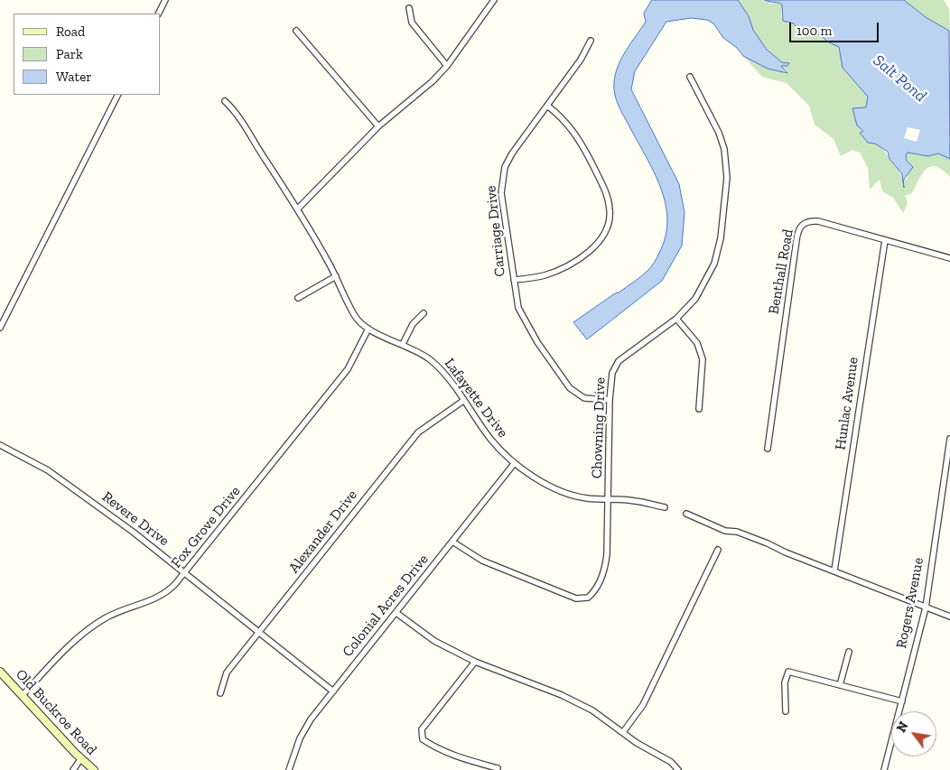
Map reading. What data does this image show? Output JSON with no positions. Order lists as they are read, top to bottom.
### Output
{
  "streets": {
    "main road": ["Old Buckroe Road"],
    "street": [
      "Carriage Drive",
      "Benthall Road",
      "Lafayette Drive",
      "Hunlac Avenue",
      "Chowning Drive",
      "Revere Drive",
      "Fox Grove Drive",
      "Alexander Drive",
      "Rogers Avenue",
      "Colonial Acres Drive"
    ]
  },
  "crossings": [
    ["Carriage Drive", "Chowning Drive"],
    ["Benthall Road", "Hunlac Avenue"],
    ["Lafayette Drive", "Chowning Drive"],
    ["Lafayette Drive", "Fox Grove Drive"],
    ["Lafayette Drive", "Alexander Drive"],
    ["Lafayette Drive", "Colonial Acres Drive"],
    ["Chowning Drive", "Colonial Acres Drive"],
    ["Revere Drive", "Fox Grove Drive"],
    ["Revere Drive", "Alexander Drive"],
    ["Revere Drive", "Colonial Acres Drive"],
    ["Fox Grove Drive", "Old Buckroe Road"]
  ],
  "water": ["Salt Pond"],
  "legend": ["Road", "Park", "Water"],
  "scale_bar": "100 m",
  "north": "top left"
}
